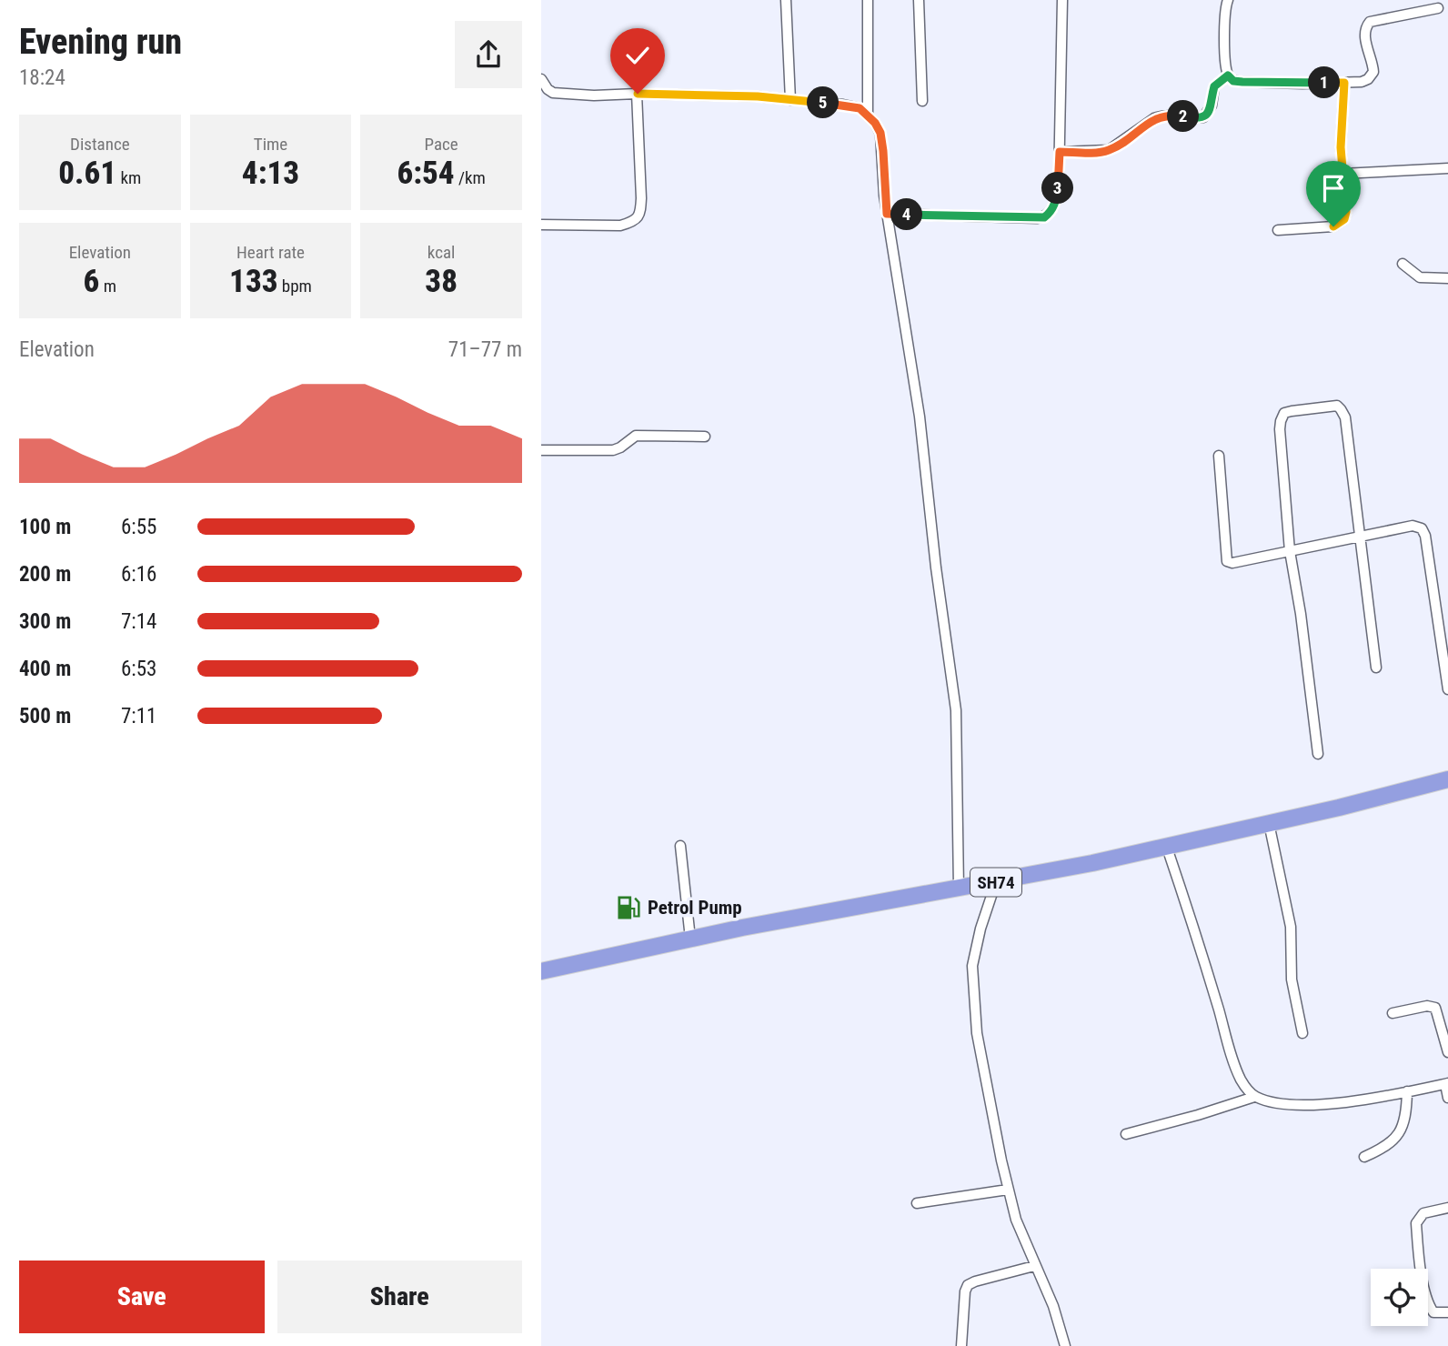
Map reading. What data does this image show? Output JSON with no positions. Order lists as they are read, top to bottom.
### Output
{
  "streets": {
    "highway": ["SH74"]
  },
  "places": {
    "fuel station": ["Petrol Pump"]
  },
  "page": {
    "heading": ["Evening run", "18:24"],
    "pins": [
      "1",
      "5",
      "2",
      "3",
      "4"
    ],
    "stats": [
      ["Distance", "0.61 km"],
      ["Time", "4:13"],
      ["Pace", "6:54 /km"],
      ["Elevation", "6 m"],
      ["Heart rate", "133 bpm"],
      ["kcal", "38"]
    ],
    "chart": ["Elevation", "71–77 m"],
    "list": [
      {
        "name": "100 m",
        "note": "6:55"
      },
      {
        "name": "200 m",
        "note": "6:16"
      },
      {
        "name": "300 m",
        "note": "7:14"
      },
      {
        "name": "400 m",
        "note": "6:53"
      },
      {
        "name": "500 m",
        "note": "7:11"
      }
    ],
    "buttons": ["Save", "Share"]
  }
}
